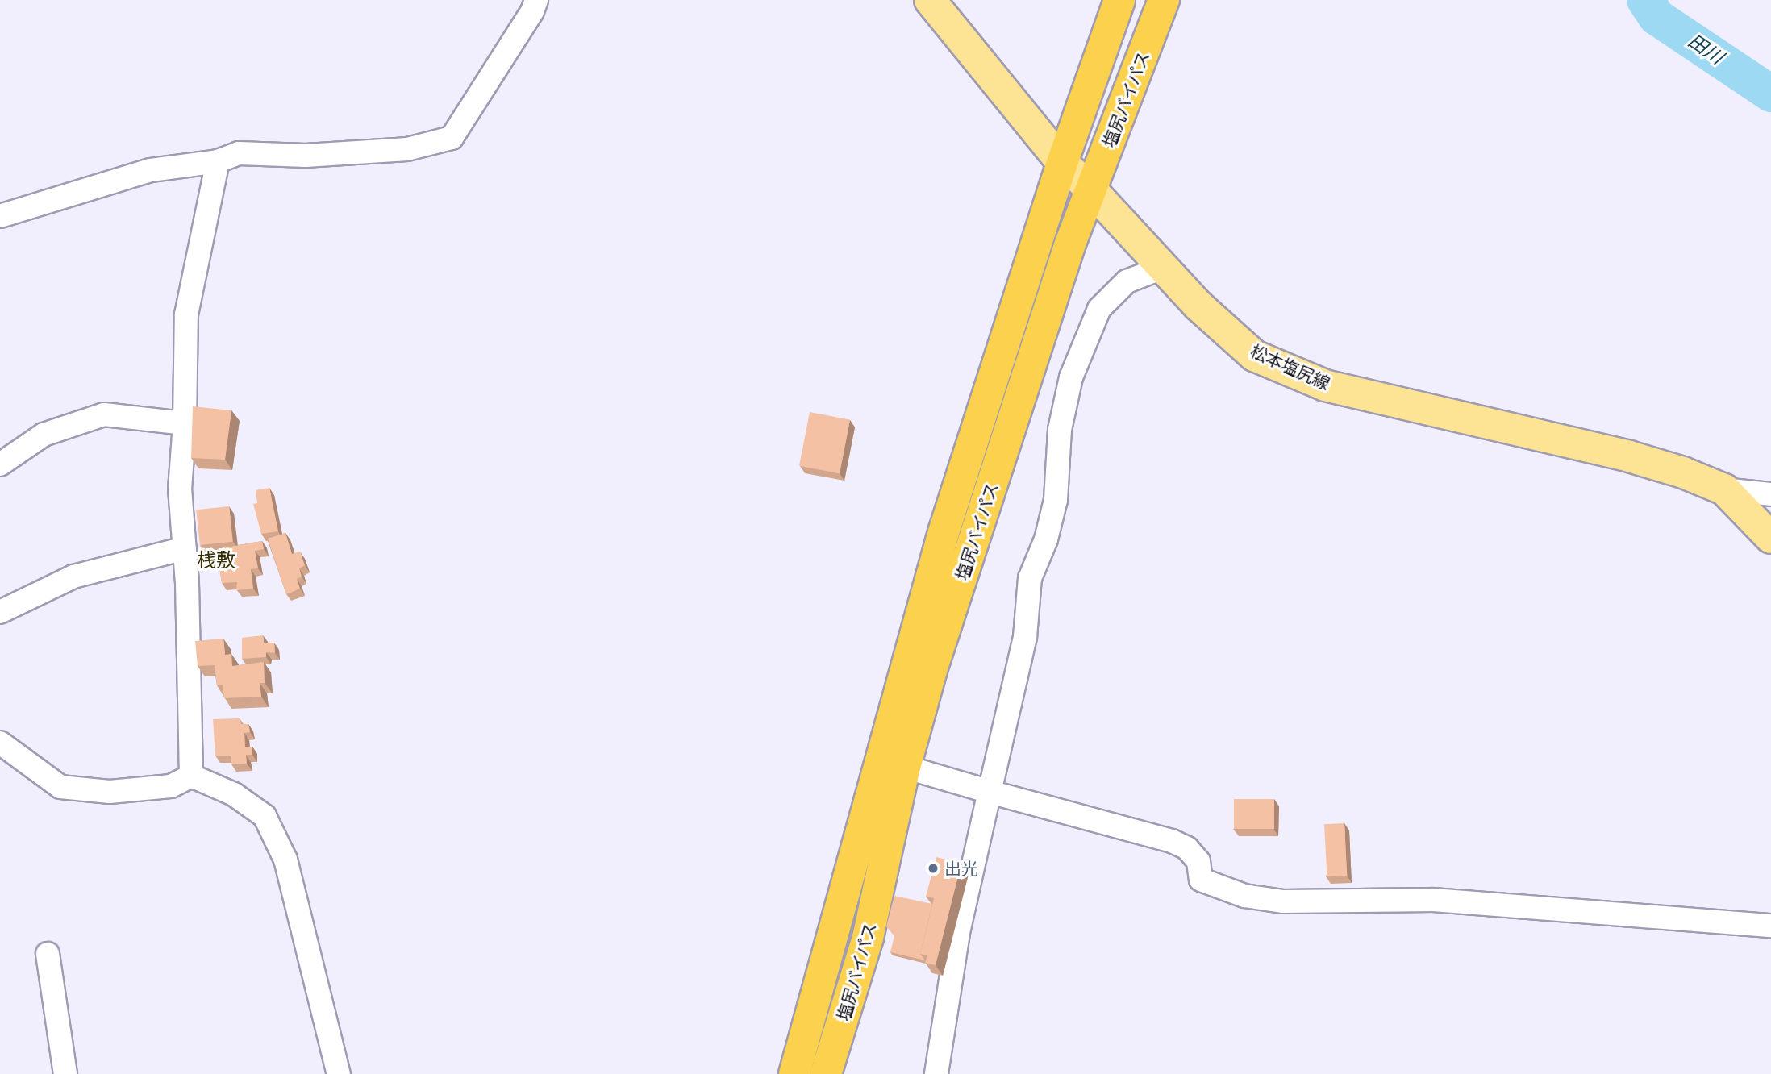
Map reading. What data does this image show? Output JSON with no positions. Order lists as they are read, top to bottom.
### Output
{
  "streets": {
    "highway": ["塩尻バイパス"],
    "main road": ["松本塩尻線"]
  },
  "crossings": [
    ["塩尻バイパス", "松本塩尻線"]
  ],
  "districts": ["桟敷"],
  "water": ["田川"],
  "places": ["出光"]
}
